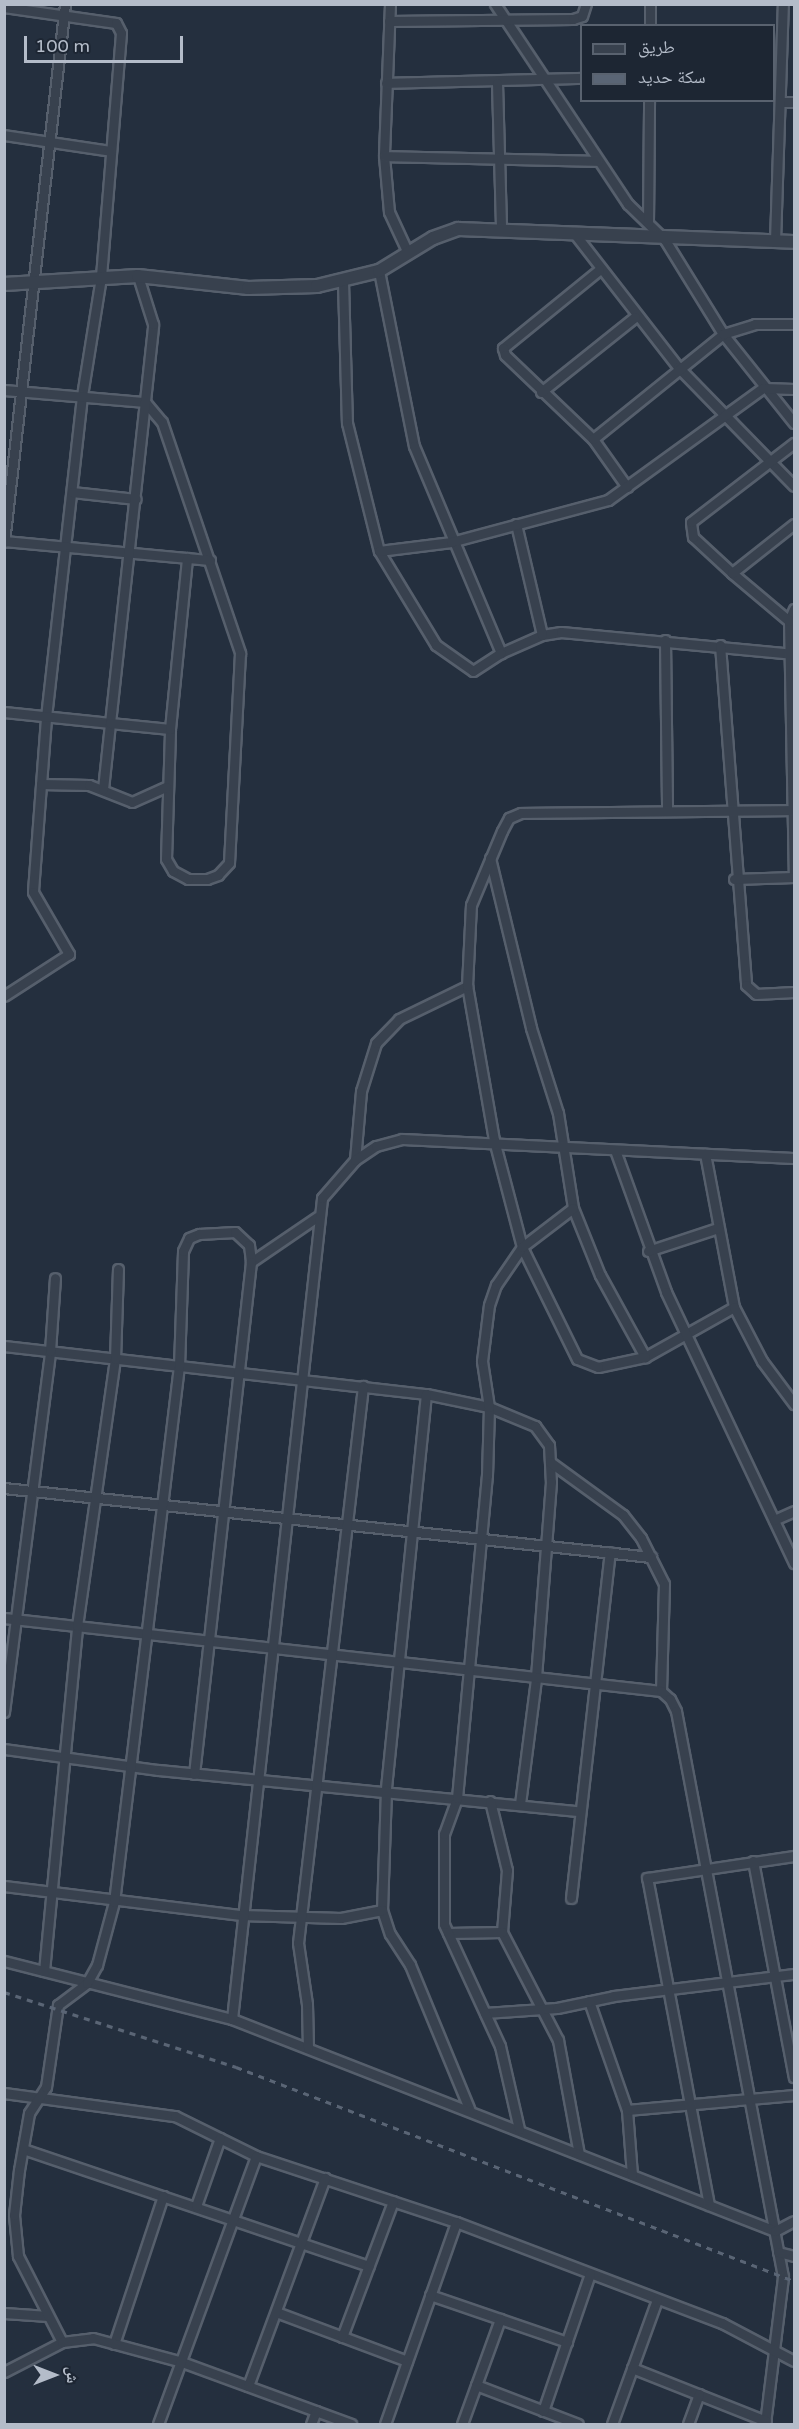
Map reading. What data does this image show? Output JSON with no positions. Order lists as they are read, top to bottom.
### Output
{
  "legend": ["طريق", "سكة حديد"],
  "scale_bar": "100 m",
  "north": "right"
}
